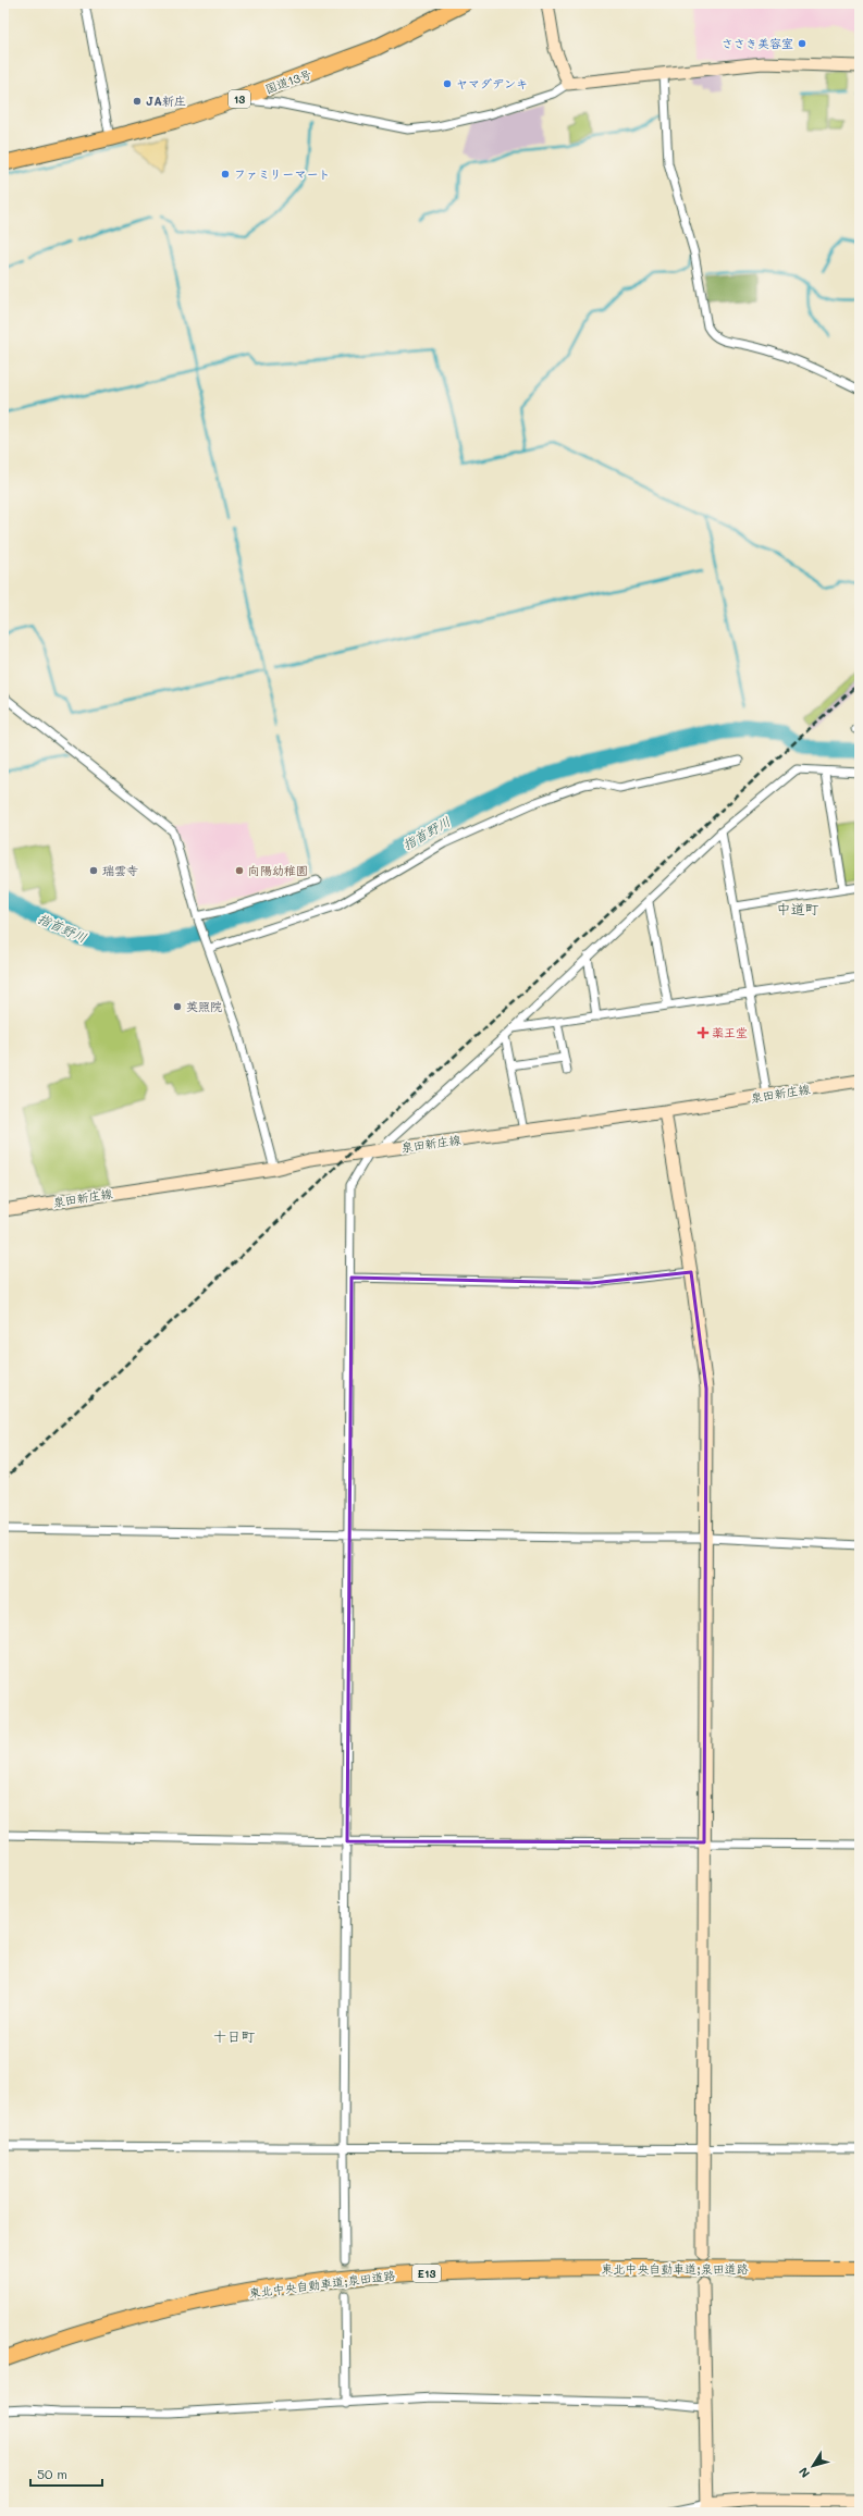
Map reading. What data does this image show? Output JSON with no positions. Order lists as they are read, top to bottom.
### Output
{
  "streets": {
    "highway": [
      "国道13号",
      "13",
      "東北中央自動車道;泉田道路",
      "E13"
    ],
    "street": ["泉田新庄線"]
  },
  "districts": ["中道町", "十日町"],
  "water": ["指首野川"],
  "places": {
    "other": [
      "ささき美容室",
      "ヤマダデンキ",
      "JA新庄",
      "ファミリーマート",
      "瑞雲寺",
      "向陽幼稚園",
      "英照院"
    ],
    "health": ["薬王堂"]
  },
  "scale_bar": "50 m",
  "north": "bottom left"
}
